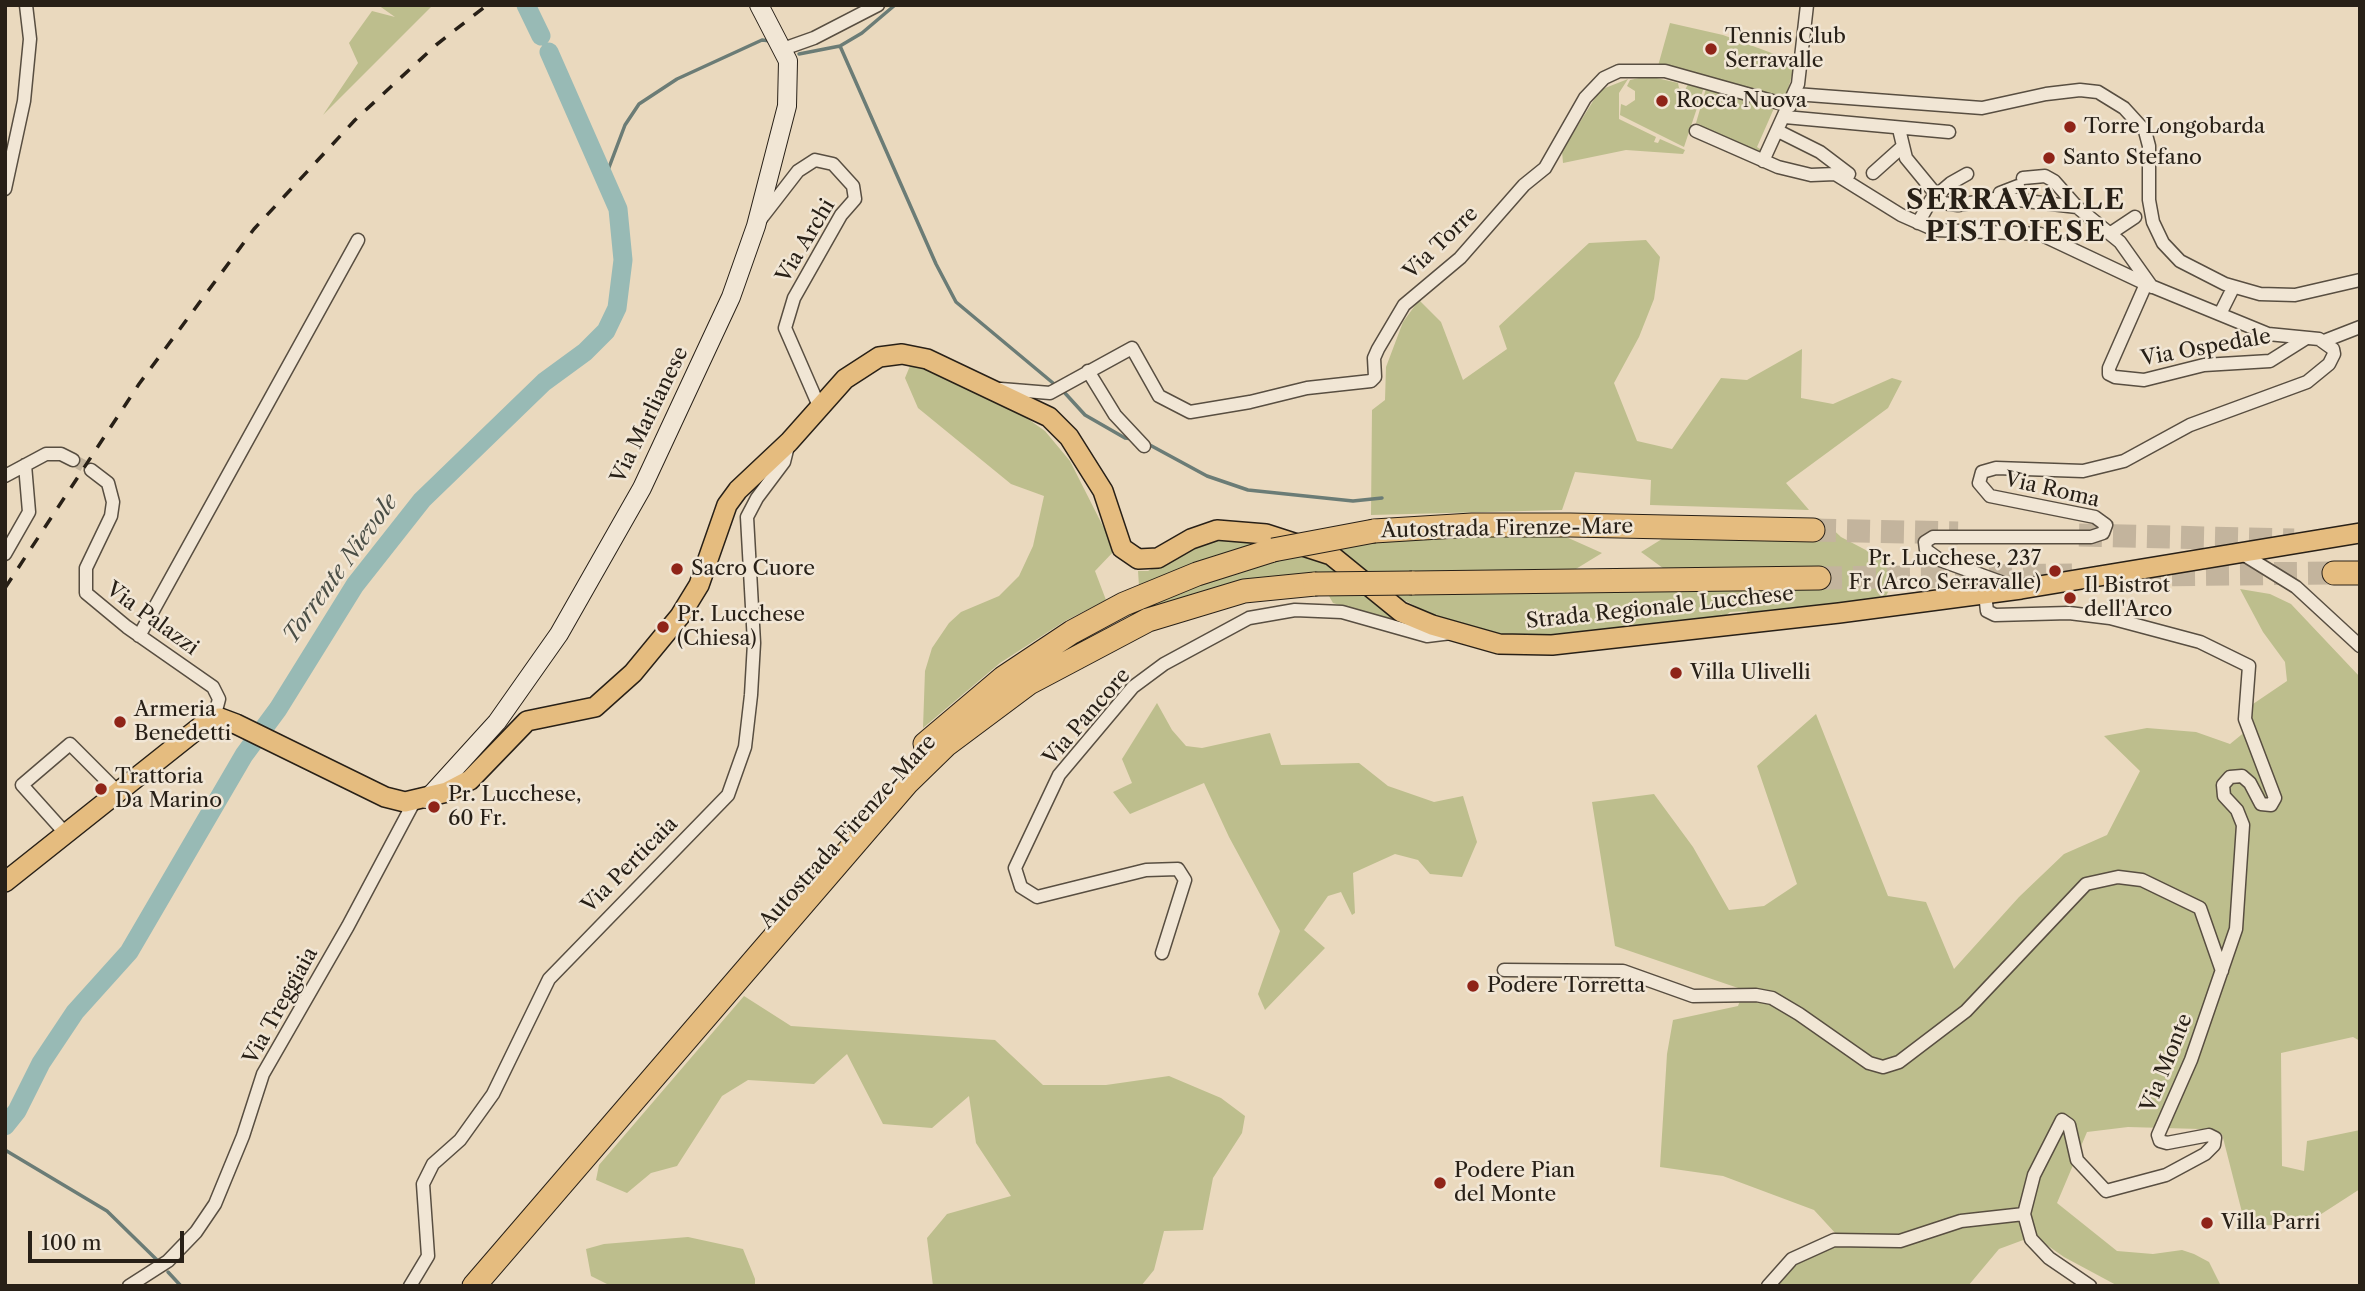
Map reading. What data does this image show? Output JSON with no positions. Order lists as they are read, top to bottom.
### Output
{
  "streets": {
    "highway": ["Autostrada Firenze-Mare"],
    "main road": ["Strada Regionale Lucchese"],
    "street": [
      "Via Archi",
      "Via Torre",
      "Via Ospedale",
      "Via Marlianese",
      "Via Roma",
      "Via Palazzi",
      "Via Pancore",
      "Via Perticaia",
      "Via Treggiaia",
      "Via Monte"
    ]
  },
  "crossings": [
    ["Via Archi", "Via Marlianese"],
    ["Via Archi", "Strada Regionale Lucchese"],
    ["Via Marlianese", "Strada Regionale Lucchese"],
    ["Via Marlianese", "Via Treggiaia"],
    ["Via Roma", "Strada Regionale Lucchese"],
    ["Strada Regionale Lucchese", "Via Pancore"],
    ["Strada Regionale Lucchese", "Via Perticaia"],
    ["Strada Regionale Lucchese", "Via Treggiaia"],
    ["Strada Regionale Lucchese", "Via Monte"]
  ],
  "districts": ["SERRAVALLE PISTOIESE"],
  "water": ["Torrente Nievole"],
  "places": [
    "Tennis Club Serravalle",
    "Rocca Nuova",
    "Torre Longobarda",
    "Santo Stefano",
    "Sacro Cuore",
    "Pr. Lucchese, 237 Fr (Arco Serravalle)",
    "Il Bistrot dell'Arco",
    "Pr. Lucchese (Chiesa)",
    "Villa Ulivelli",
    "Armeria Benedetti",
    "Trattoria Da Marino",
    "Pr. Lucchese, 60 Fr.",
    "Podere Torretta",
    "Podere Pian del Monte",
    "Villa Parri"
  ],
  "scale_bar": "100 m"
}
